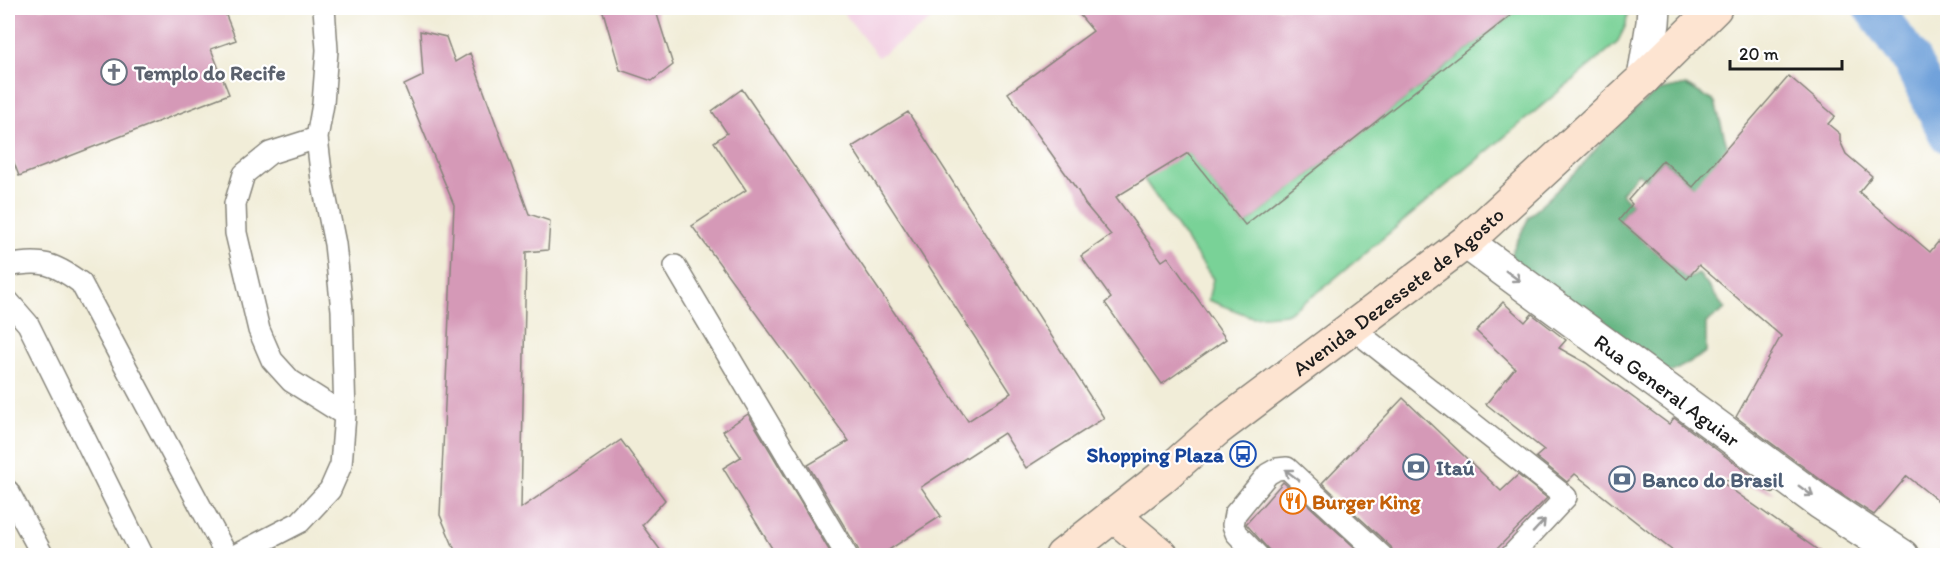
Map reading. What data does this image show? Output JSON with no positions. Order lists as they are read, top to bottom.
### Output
{
  "streets": {
    "main road": ["Avenida Dezessete de Agosto"],
    "street": ["Rua General Aguiar"]
  },
  "crossings": [
    ["Avenida Dezessete de Agosto", "Rua General Aguiar"]
  ],
  "one_way": ["Rua General Aguiar"],
  "places": {
    "church": ["Templo do Recife"],
    "bus stop": ["Shopping Plaza"],
    "bank": ["Itaú", "Banco do Brasil"],
    "restaurant": ["Burger King"]
  },
  "scale_bar": "20 m"
}
